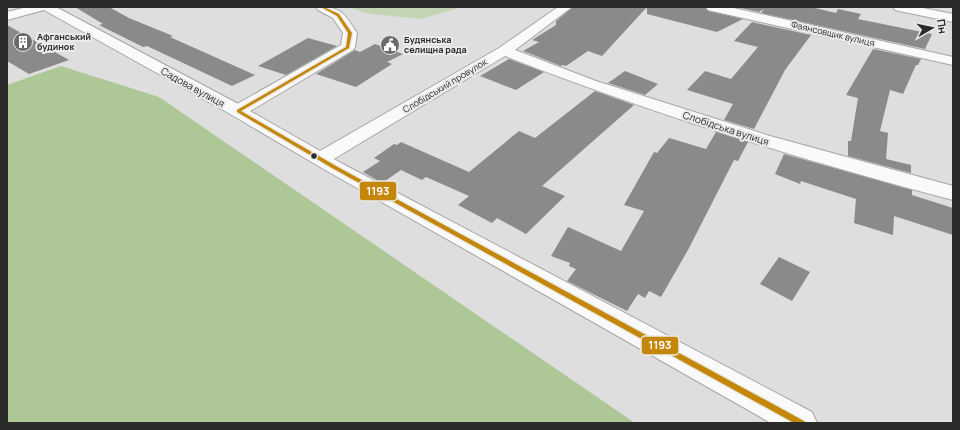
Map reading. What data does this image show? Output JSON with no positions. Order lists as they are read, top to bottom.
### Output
{
  "streets": {
    "street": [
      "Фаянсовщик вулиця",
      "Слобідський провулок",
      "Садова вулиця",
      "Слобідська вулиця"
    ]
  },
  "crossings": [
    ["Слобідський провулок", "Садова вулиця"],
    ["Слобідський провулок", "Слобідська вулиця"]
  ],
  "places": {
    "building": ["Афганський будинок"],
    "public building": ["Будянська селищна рада"]
  },
  "lines": ["transit line 1193"],
  "north": "right"
}
